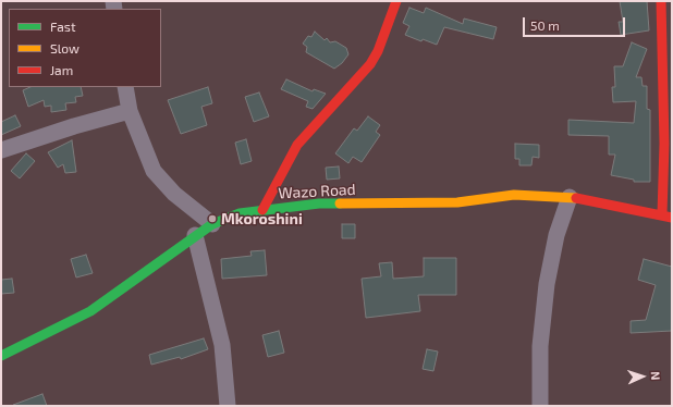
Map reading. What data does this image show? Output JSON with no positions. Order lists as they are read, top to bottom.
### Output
{
  "streets": {
    "main road": ["Wazo Road"]
  },
  "places": ["Mkoroshini"],
  "legend": ["Fast", "Slow", "Jam"],
  "scale_bar": "50 m",
  "north": "right"
}
